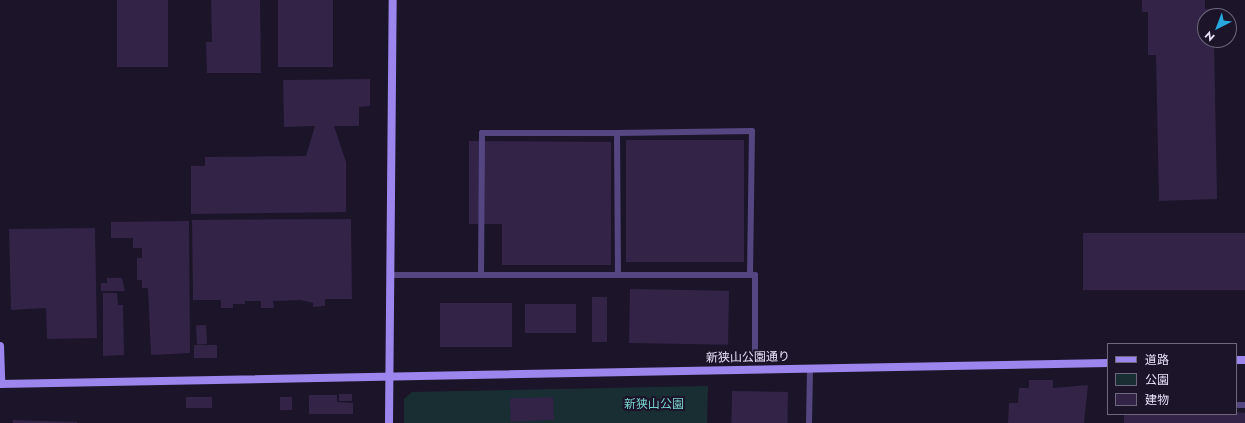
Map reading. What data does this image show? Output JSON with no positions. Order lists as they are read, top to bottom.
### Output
{
  "streets": {
    "street": ["新狭山公園通り"]
  },
  "parks": ["新狭山公園"],
  "legend": ["道路", "公園", "建物"],
  "north": "bottom left"
}
